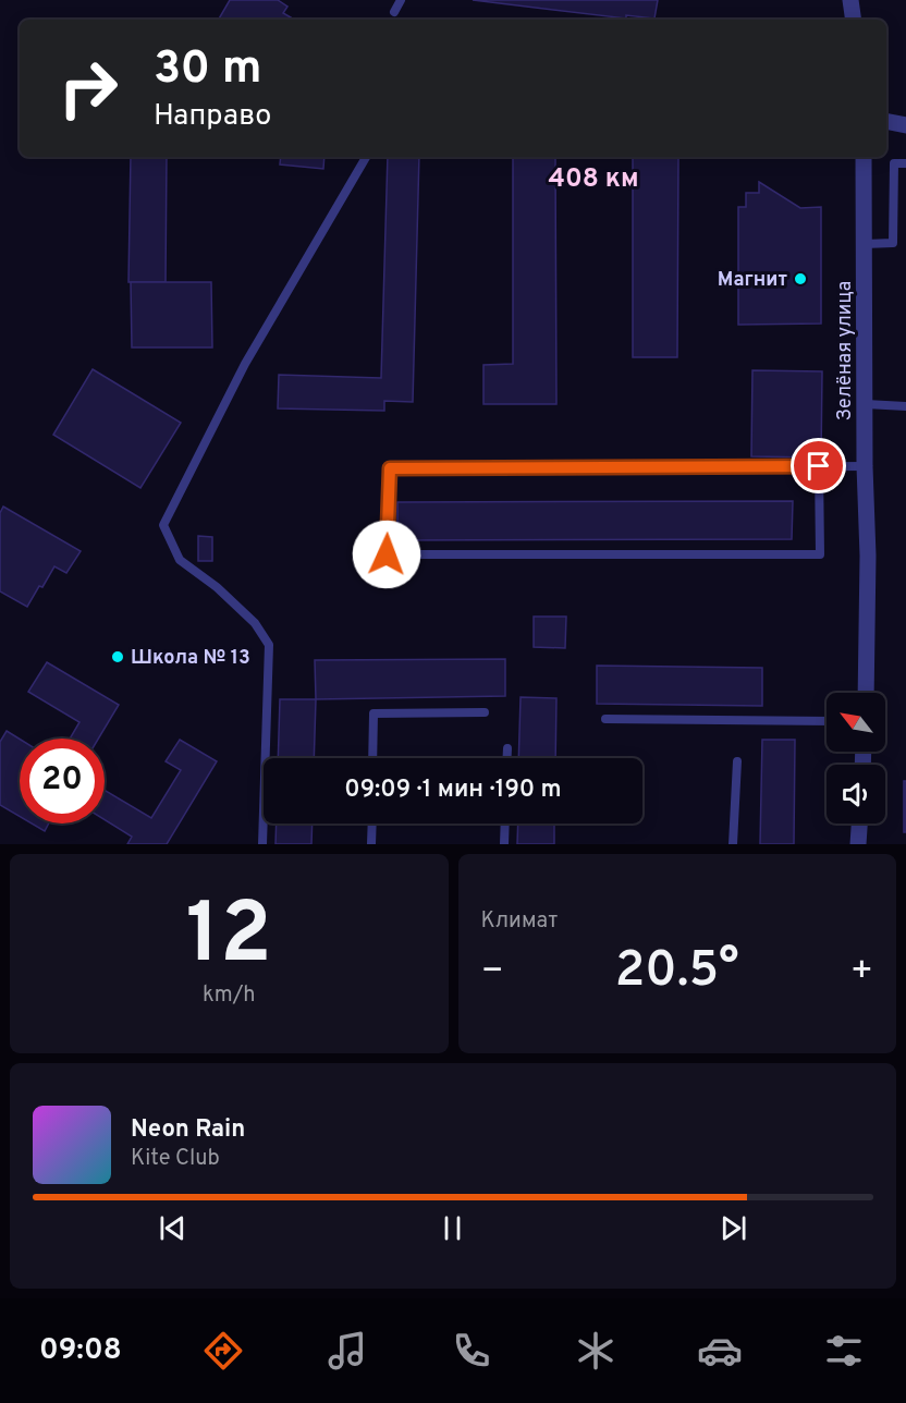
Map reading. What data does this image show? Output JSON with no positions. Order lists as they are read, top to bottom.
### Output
{
  "streets": {
    "street": ["Зелёная улица"]
  },
  "districts": ["408 км"],
  "places": ["Магнит", "Школа № 13"],
  "north": "top left",
  "page": {
    "turn": ["30 m", "Направо"],
    "limit": "20",
    "trip": "09:09 · 1 мин · 190 m",
    "tile": [
      ["12", "km/h"],
      "Климат"
    ],
    "heat": ["−", "20.5°", "+"],
    "song": ["Neon Rain", "Kite Club"],
    "tabs": "09:08"
  }
}
